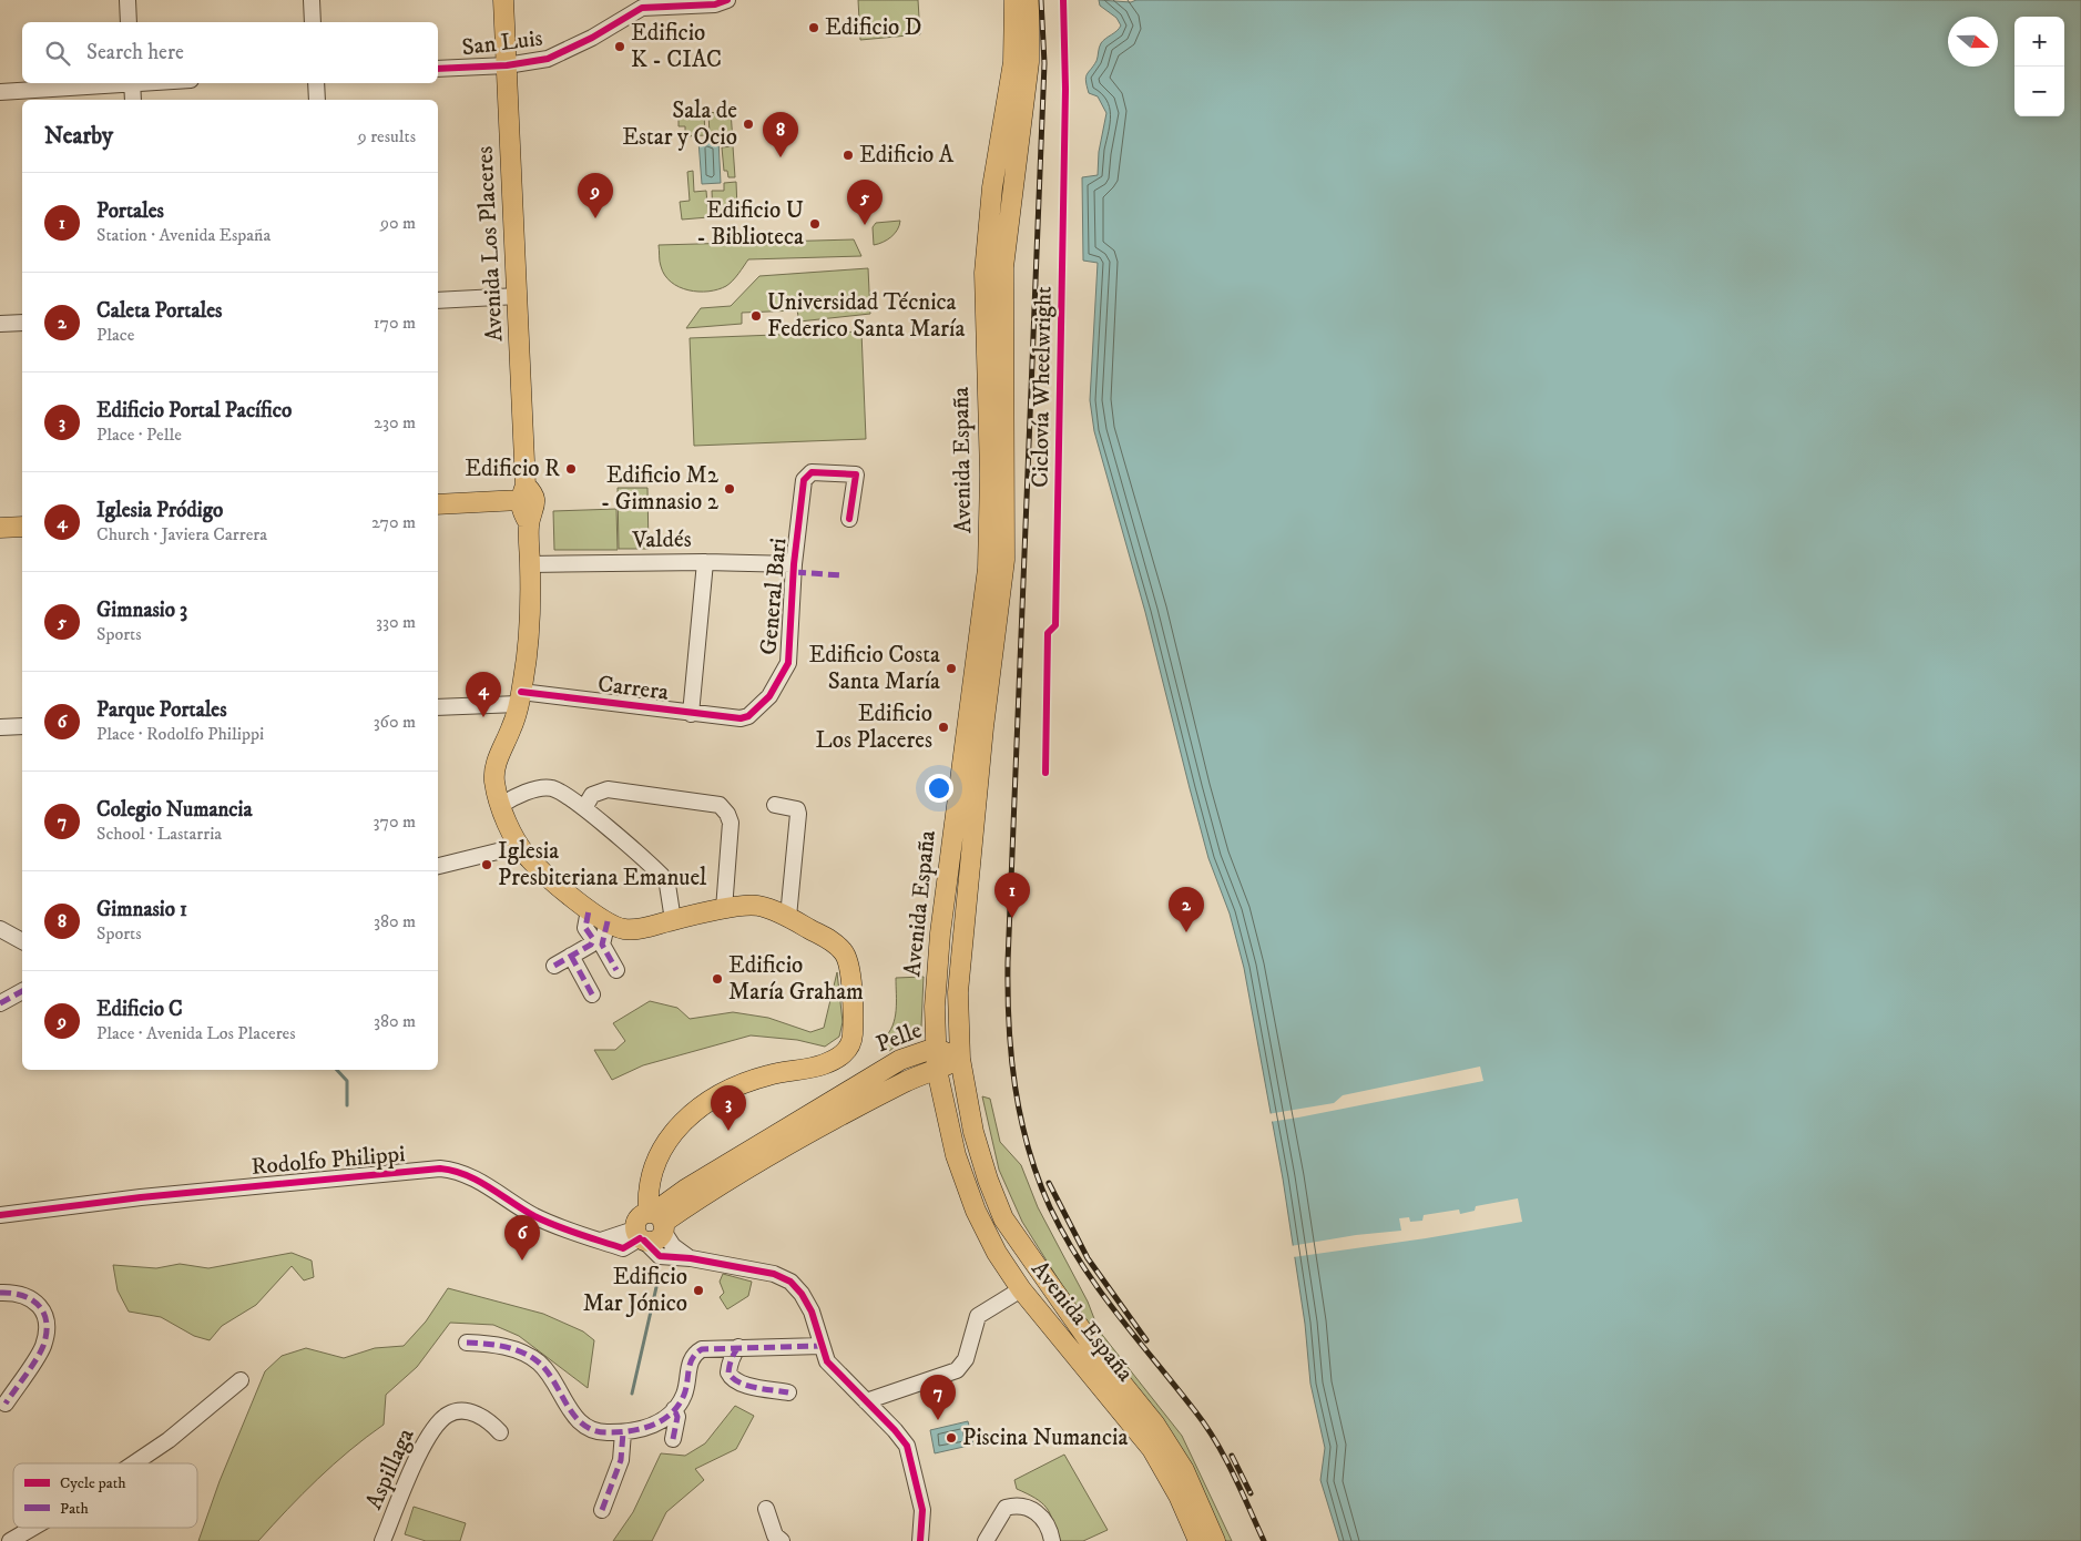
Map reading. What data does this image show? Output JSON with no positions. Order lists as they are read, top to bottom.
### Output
{
  "streets": {
    "main road": ["Avenida Los Placeres", "Avenida España", "Pelle"],
    "street": [
      "San Luis",
      "Valdés",
      "General Bari",
      "Carrera",
      "Rodolfo Philippi",
      "Aspillaga"
    ],
    "cycle path": ["Ciclovía Wheelwright"]
  },
  "crossings": [
    ["San Luis", "Avenida Los Placeres"],
    ["Avenida Los Placeres", "Valdés"],
    ["Avenida Los Placeres", "Carrera"],
    ["Avenida Los Placeres", "Pelle"],
    ["Avenida Los Placeres", "Rodolfo Philippi"],
    ["Avenida España", "Pelle"],
    ["Valdés", "General Bari"],
    ["General Bari", "Carrera"],
    ["Pelle", "Rodolfo Philippi"]
  ],
  "places": [
    "Edificio D",
    "Edificio K - CIAC",
    "Sala de Estar y Ocio",
    "Edificio A",
    "Edificio U - Biblioteca",
    "Universidad Técnica Federico Santa María",
    "Edificio R",
    "Edificio M2 - Gimnasio 2",
    "Edificio Costa Santa María",
    "Edificio Los Placeres",
    "Iglesia Presbiteriana Emanuel",
    "Edificio María Graham",
    "Edificio Mar Jónico",
    "Piscina Numancia"
  ],
  "legend": ["Cycle path", "Path"],
  "north": "right",
  "page": {
    "map_buttons": ["+", "−"],
    "search": "Search here",
    "heading": ["Nearby", "9 results"],
    "pins": [
      "8",
      "9",
      "5",
      "4",
      "1",
      "2",
      "3",
      "6",
      "7"
    ],
    "list": [
      {
        "mark": "1",
        "name": "Portales",
        "note": "Station · Avenida España",
        "value": "90 m"
      },
      {
        "mark": "2",
        "name": "Caleta Portales",
        "note": "Place",
        "value": "170 m"
      },
      {
        "mark": "3",
        "name": "Edificio Portal Pacífico",
        "note": "Place · Pelle",
        "value": "230 m"
      },
      {
        "mark": "4",
        "name": "Iglesia Pródigo",
        "note": "Church · Javiera Carrera",
        "value": "270 m"
      },
      {
        "mark": "5",
        "name": "Gimnasio 3",
        "note": "Sports",
        "value": "330 m"
      },
      {
        "mark": "6",
        "name": "Parque Portales",
        "note": "Place · Rodolfo Philippi",
        "value": "360 m"
      },
      {
        "mark": "7",
        "name": "Colegio Numancia",
        "note": "School · Lastarria",
        "value": "370 m"
      },
      {
        "mark": "8",
        "name": "Gimnasio 1",
        "note": "Sports",
        "value": "380 m"
      },
      {
        "mark": "9",
        "name": "Edificio C",
        "note": "Place · Avenida Los Placeres",
        "value": "380 m"
      }
    ]
  }
}
